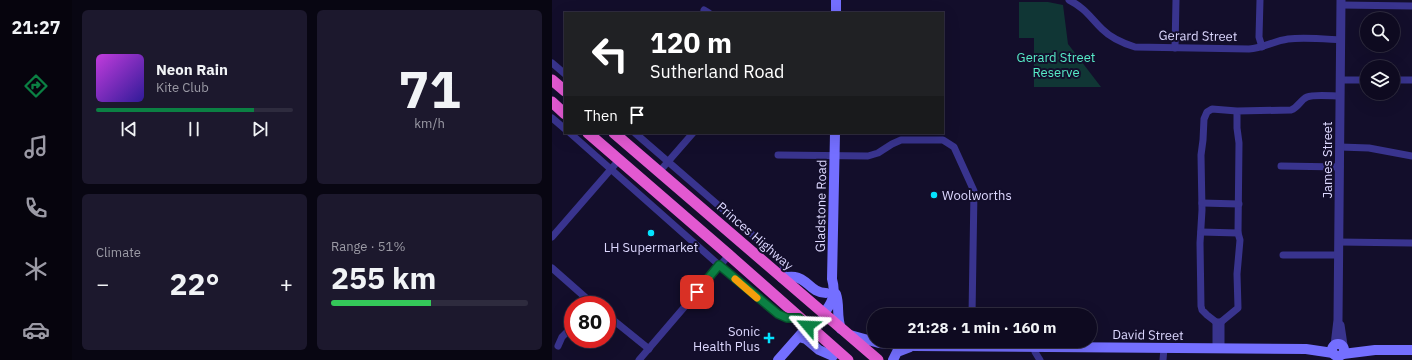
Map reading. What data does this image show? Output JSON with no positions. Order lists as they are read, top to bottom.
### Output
{
  "streets": {
    "highway": ["Princes Highway"],
    "main road": ["Gladstone Road", "David Street"],
    "street": ["Gerard Street", "James Street"]
  },
  "crossings": [
    ["Gerard Street", "James Street"],
    ["James Street", "David Street"],
    ["Gladstone Road", "Princes Highway"],
    ["Princes Highway", "David Street"]
  ],
  "parks": ["Gerard Street Reserve"],
  "places": {
    "other": ["Woolworths", "LH Supermarket"],
    "health": ["Sonic Health Plus"]
  },
  "page": {
    "tabs": "21:27",
    "tile": [
      ["71", "km/h"],
      "Climate",
      ["Range · 51%", "255 km"]
    ],
    "turn": ["120 m", "Sutherland Road"],
    "song": ["Neon Rain", "Kite Club"],
    "then": "Then",
    "heat": ["−", "22°", "+"],
    "limit": "80",
    "trip": "21:28 · 1 min · 160 m"
  }
}
